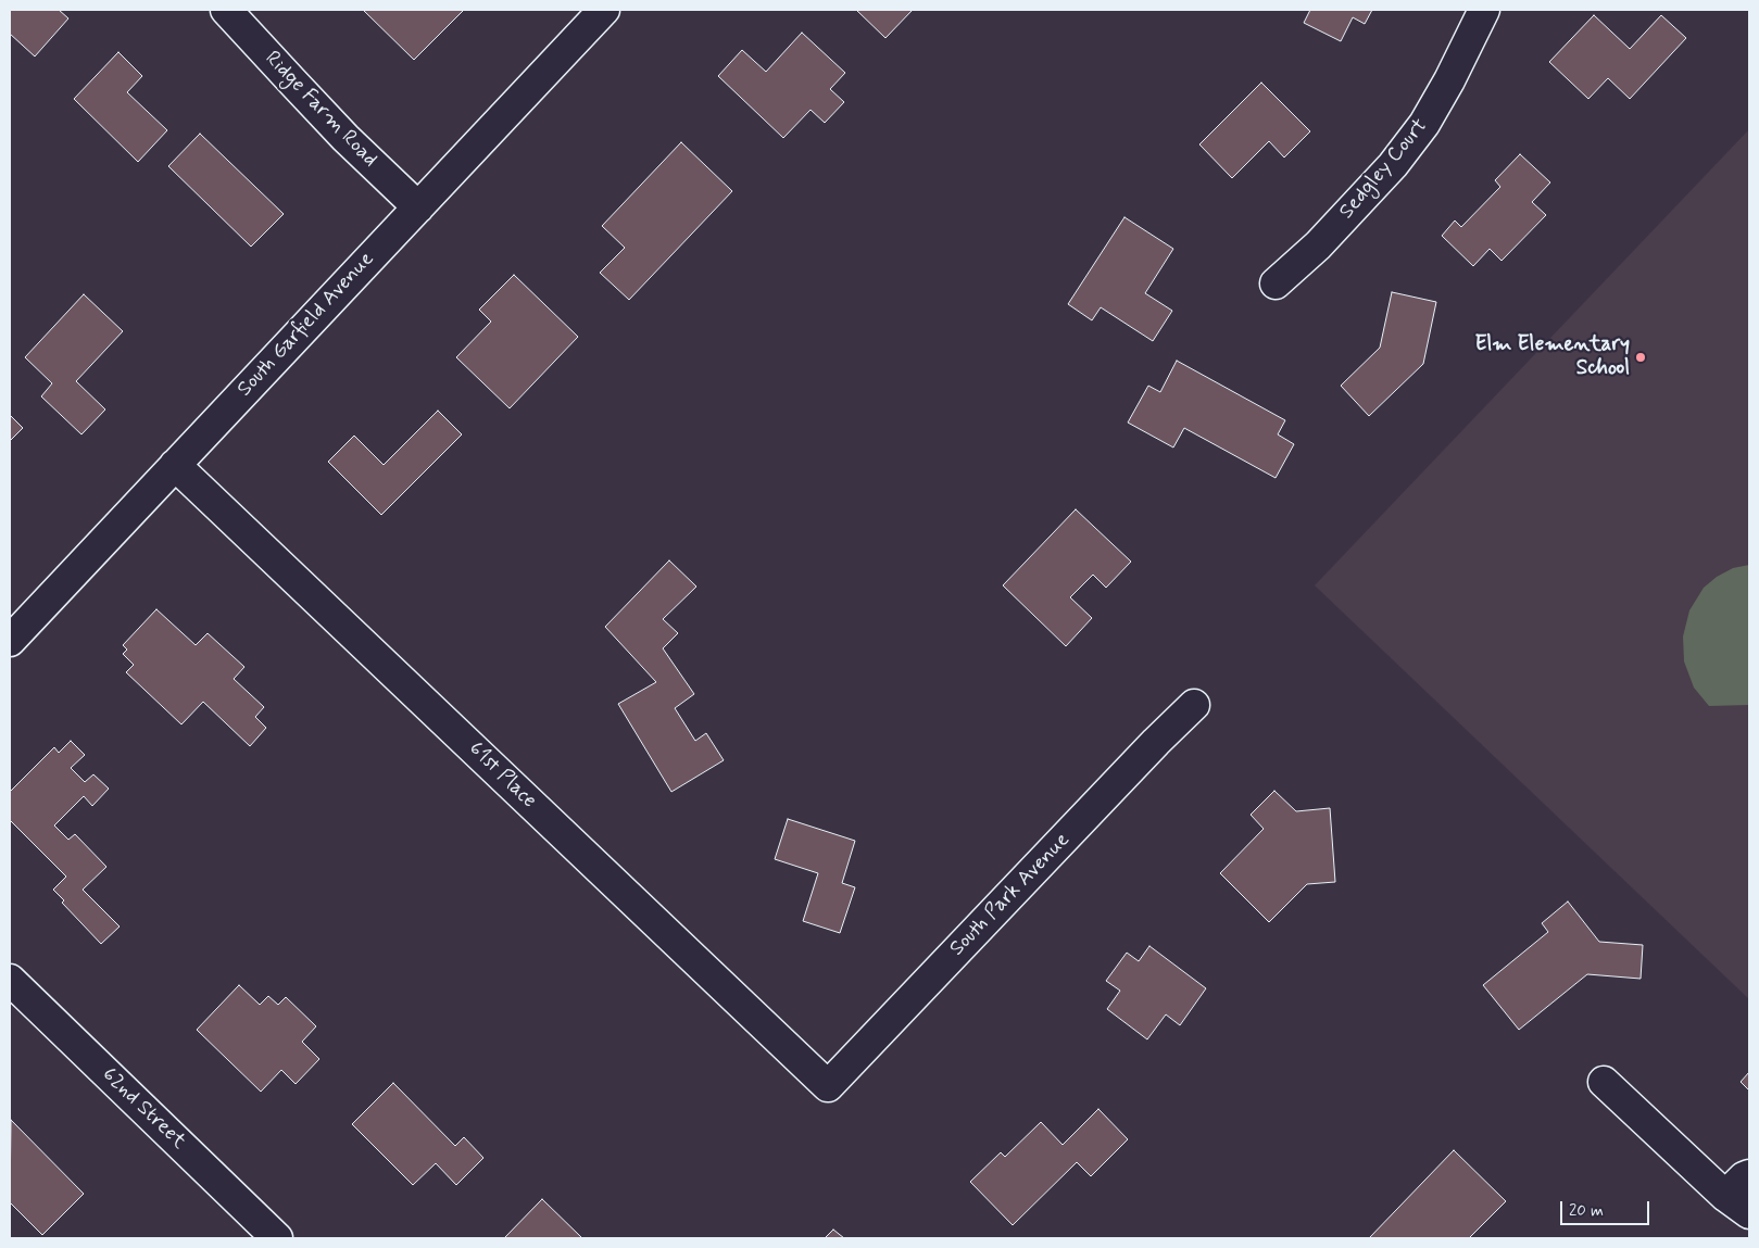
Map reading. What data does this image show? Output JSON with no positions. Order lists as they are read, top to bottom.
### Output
{
  "streets": {
    "street": [
      "Ridge Farm Road",
      "Sedgley Court",
      "South Garfield Avenue",
      "61st Place",
      "South Park Avenue",
      "62nd Street"
    ]
  },
  "crossings": [
    ["Ridge Farm Road", "South Garfield Avenue"],
    ["South Garfield Avenue", "61st Place"],
    ["61st Place", "South Park Avenue"]
  ],
  "places": ["Elm Elementary School"],
  "scale_bar": "20 m"
}
